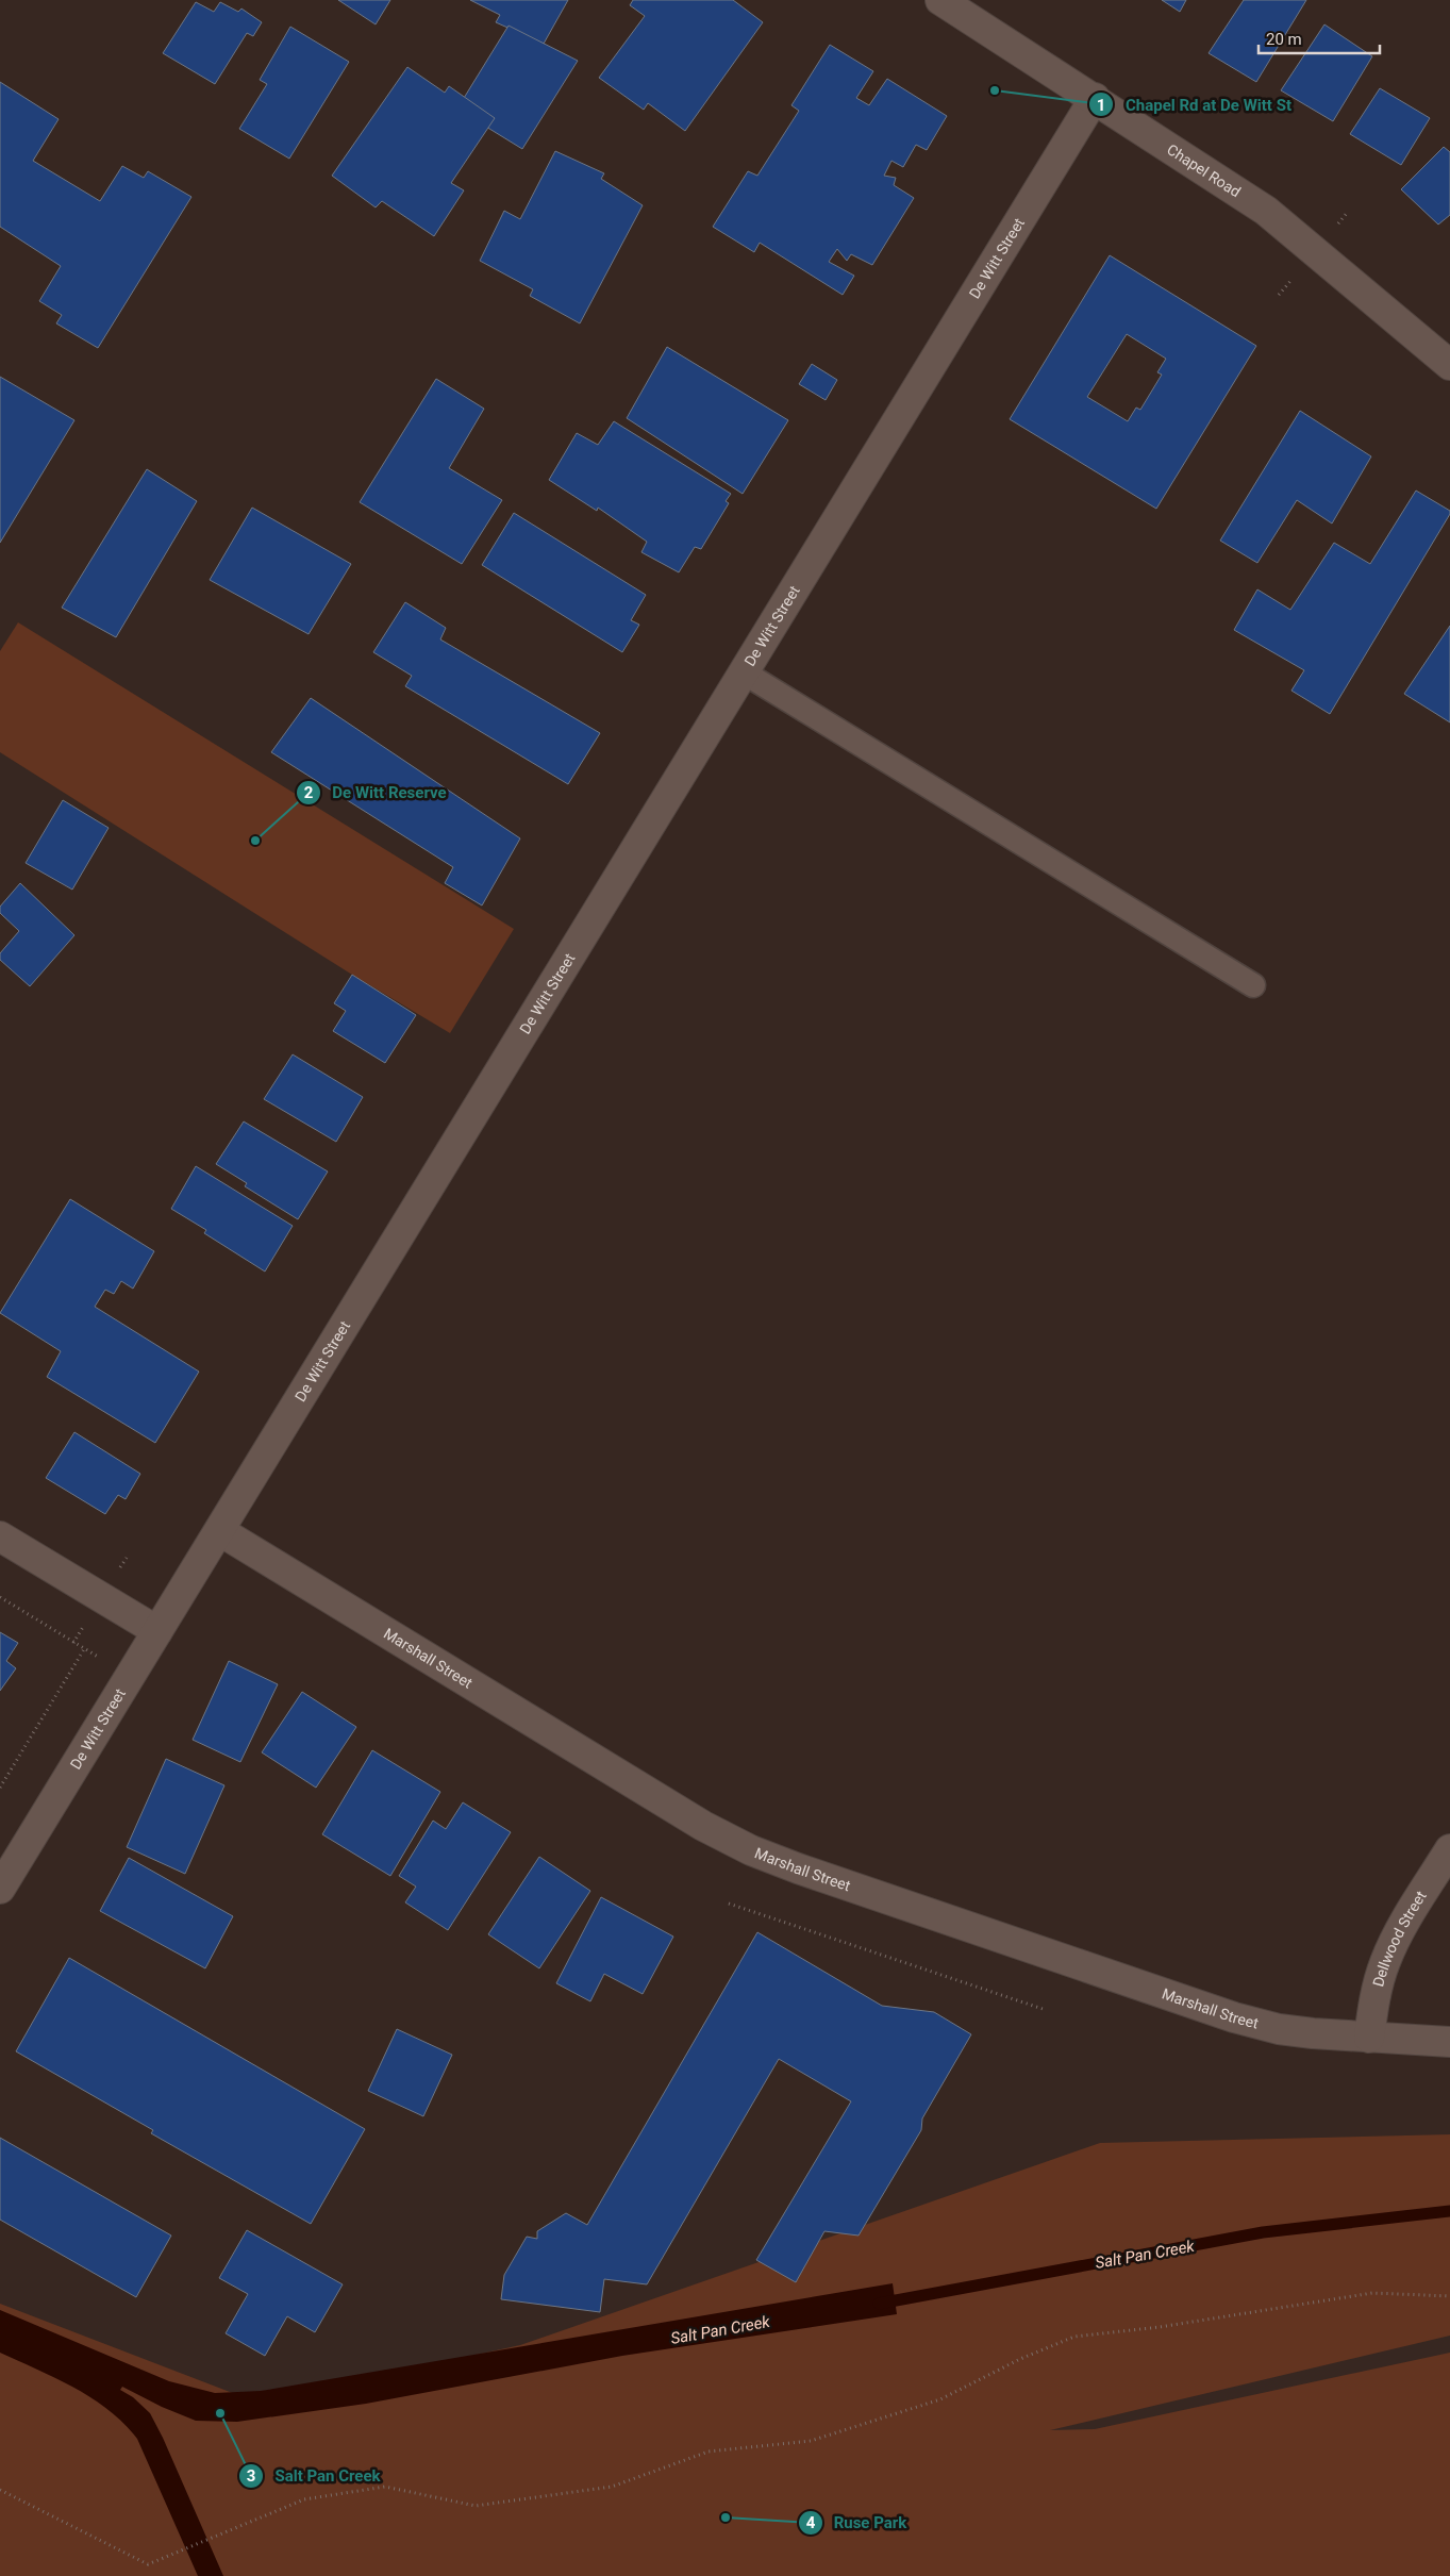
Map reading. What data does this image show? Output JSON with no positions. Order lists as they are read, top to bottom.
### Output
{
  "streets": {
    "street": [
      "Chapel Road",
      "De Witt Street",
      "Marshall Street",
      "Dellwood Street"
    ]
  },
  "crossings": [
    ["Chapel Road", "De Witt Street"],
    ["De Witt Street", "Marshall Street"],
    ["Marshall Street", "Dellwood Street"]
  ],
  "water": ["Salt Pan Creek"],
  "places": [
    "Chapel Rd at De Witt St",
    "De Witt Reserve",
    "Salt Pan Creek",
    "Ruse Park"
  ],
  "scale_bar": "20 m"
}
